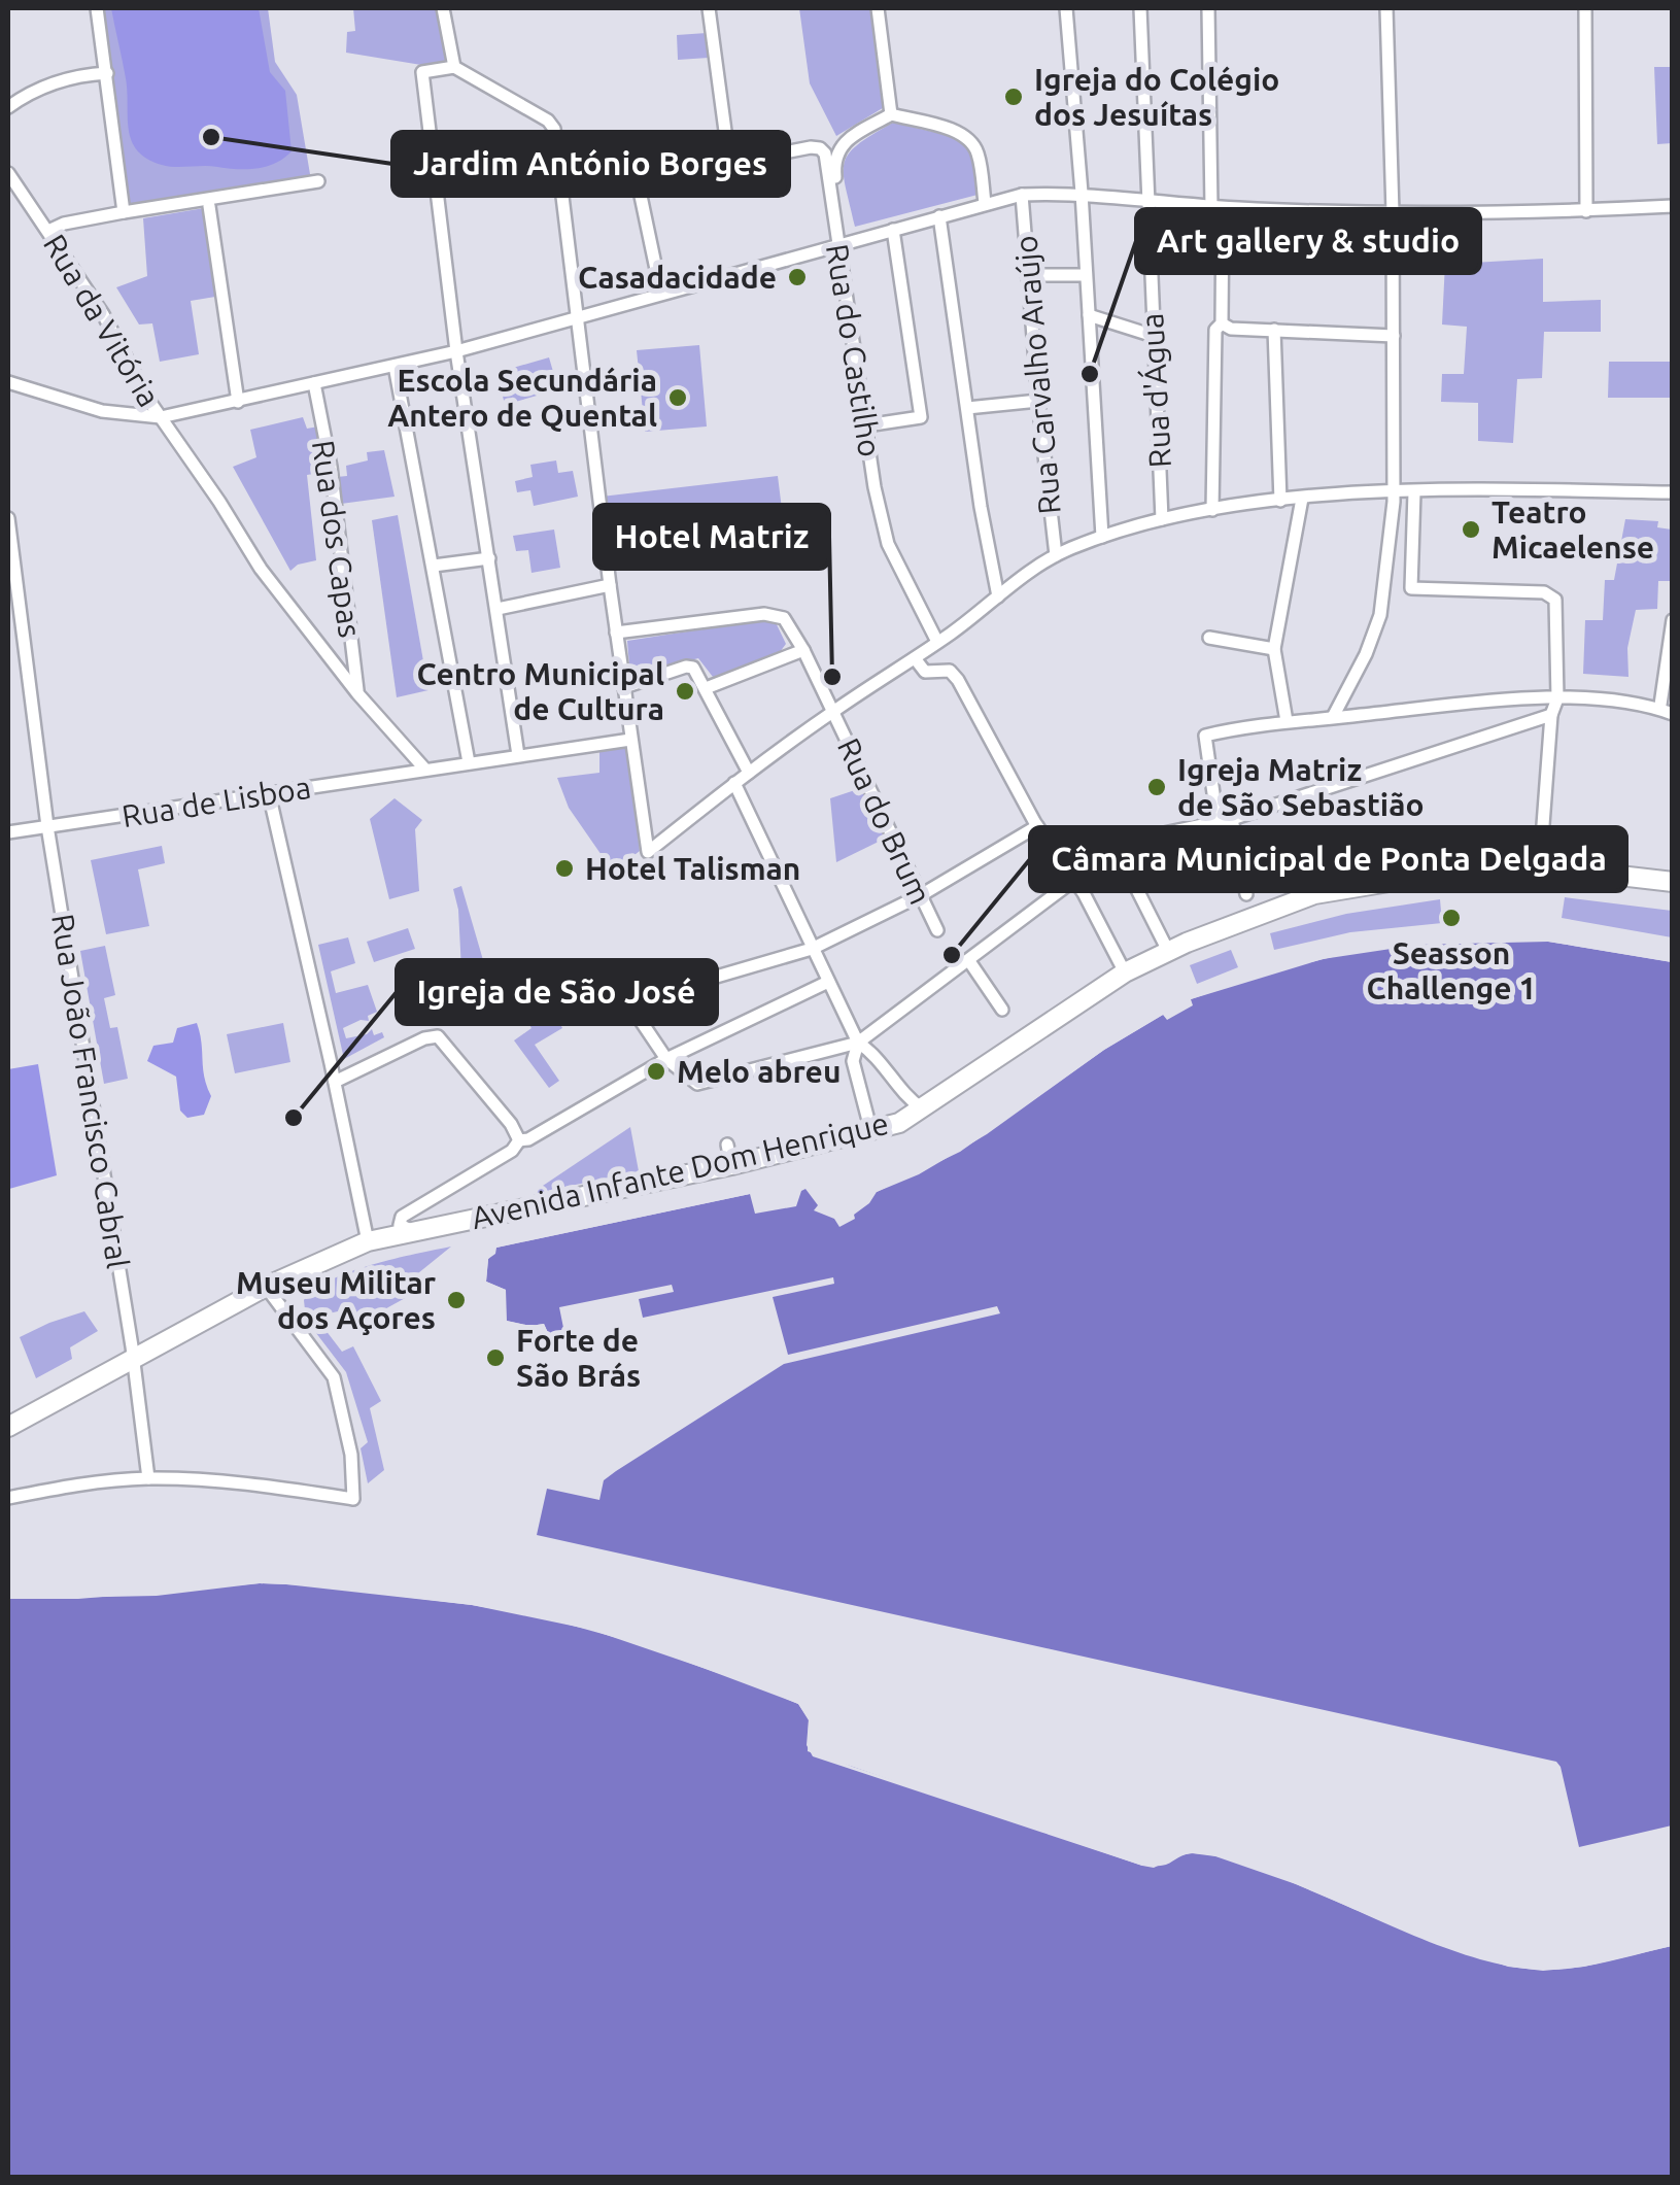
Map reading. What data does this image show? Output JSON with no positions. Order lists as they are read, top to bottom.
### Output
{
  "streets": {
    "main road": ["Avenida Infante Dom Henrique"],
    "street": [
      "Rua da Vitória",
      "Rua do Castilho",
      "Rua Carvalho Araújo",
      "Rua d'Água",
      "Rua dos Capas",
      "Rua de Lisboa",
      "Rua do Brum",
      "Rua João Francisco Cabral"
    ]
  },
  "crossings": [
    ["Rua da Vitória", "Rua dos Capas"],
    ["Rua da Vitória", "Rua de Lisboa"],
    ["Rua de Lisboa", "Rua João Francisco Cabral"],
    ["Rua João Francisco Cabral", "Avenida Infante Dom Henrique"]
  ],
  "places": [
    "Igreja do Colégio dos Jesuítas",
    "Jardim António Borges",
    "Casadacidade",
    "Art gallery & studio",
    "Escola Secundária Antero de Quental",
    "Teatro Micaelense",
    "Hotel Matriz",
    "Centro Municipal de Cultura",
    "Igreja Matriz de São Sebastião",
    "Hotel Talisman",
    "Seasson Challenge 1",
    "Câmara Municipal de Ponta Delgada",
    "Melo abreu",
    "Igreja de São José",
    "Museu Militar dos Açores",
    "Forte de São Brás"
  ]
}
